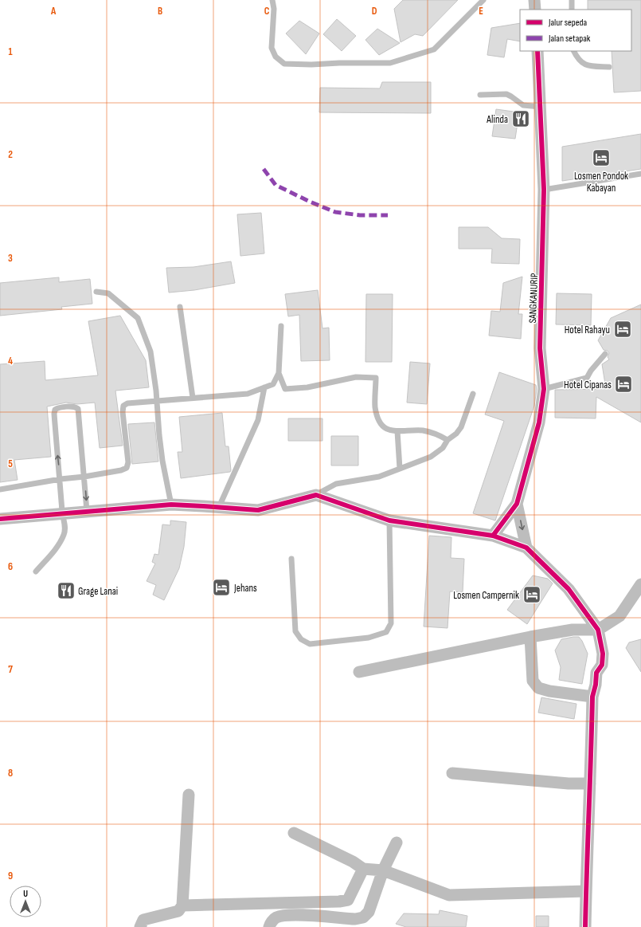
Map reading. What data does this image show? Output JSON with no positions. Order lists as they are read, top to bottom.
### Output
{
  "streets": {
    "street": ["SANGKANURIP"]
  },
  "places": {
    "restaurant": ["Alinda", "Grage Lanai"],
    "hotel": [
      "Losmen Pondok Kabayan",
      "Hotel Rahayu",
      "Hotel Cipanas",
      "Jehans",
      "Losmen Campernik"
    ]
  },
  "legend": ["Jalur sepeda", "Jalan setapak"],
  "north": "top",
  "grid": {
    "columns": [
      "A",
      "B",
      "C",
      "D",
      "E"
    ],
    "rows": [
      "1",
      "2",
      "3",
      "4",
      "5",
      "6",
      "7",
      "8",
      "9"
    ]
  }
}
